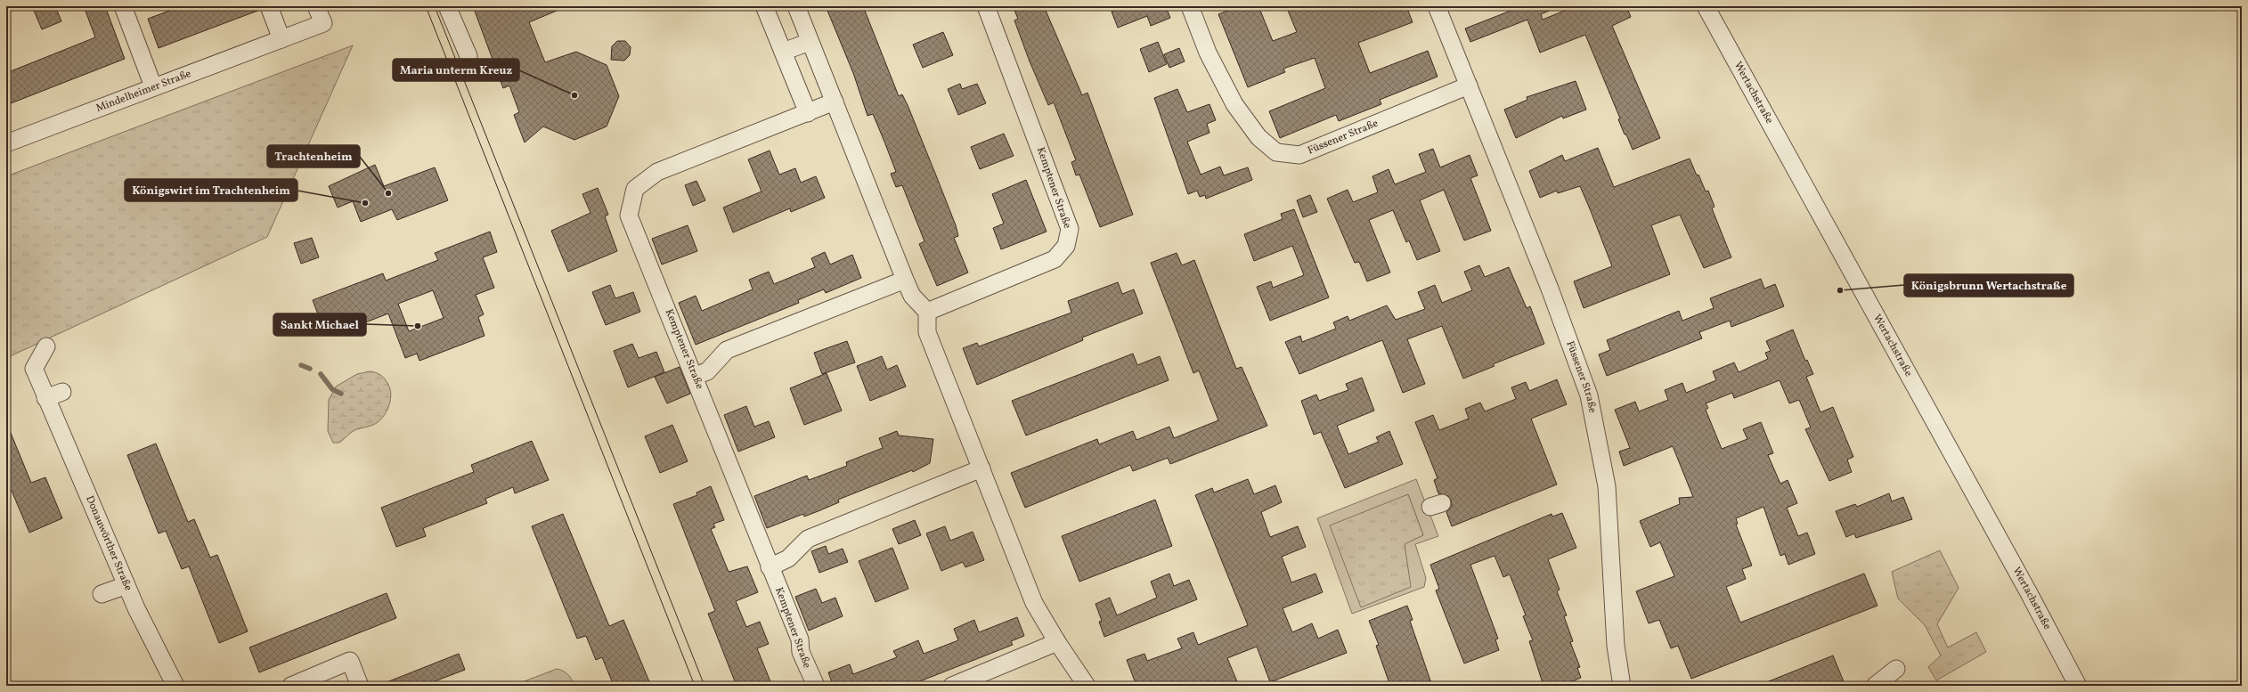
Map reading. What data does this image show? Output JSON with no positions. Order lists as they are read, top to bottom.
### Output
{
  "streets": {
    "street": [
      "Mindelheimer Straße",
      "Wertachstraße",
      "Füssener Straße",
      "Kemptener Straße",
      "Donauwörther Straße"
    ]
  },
  "places": [
    "Maria unterm Kreuz",
    "Trachtenheim",
    "Königswirt im Trachtenheim",
    "Königsbrunn Wertachstraße",
    "Sankt Michael"
  ]
}
